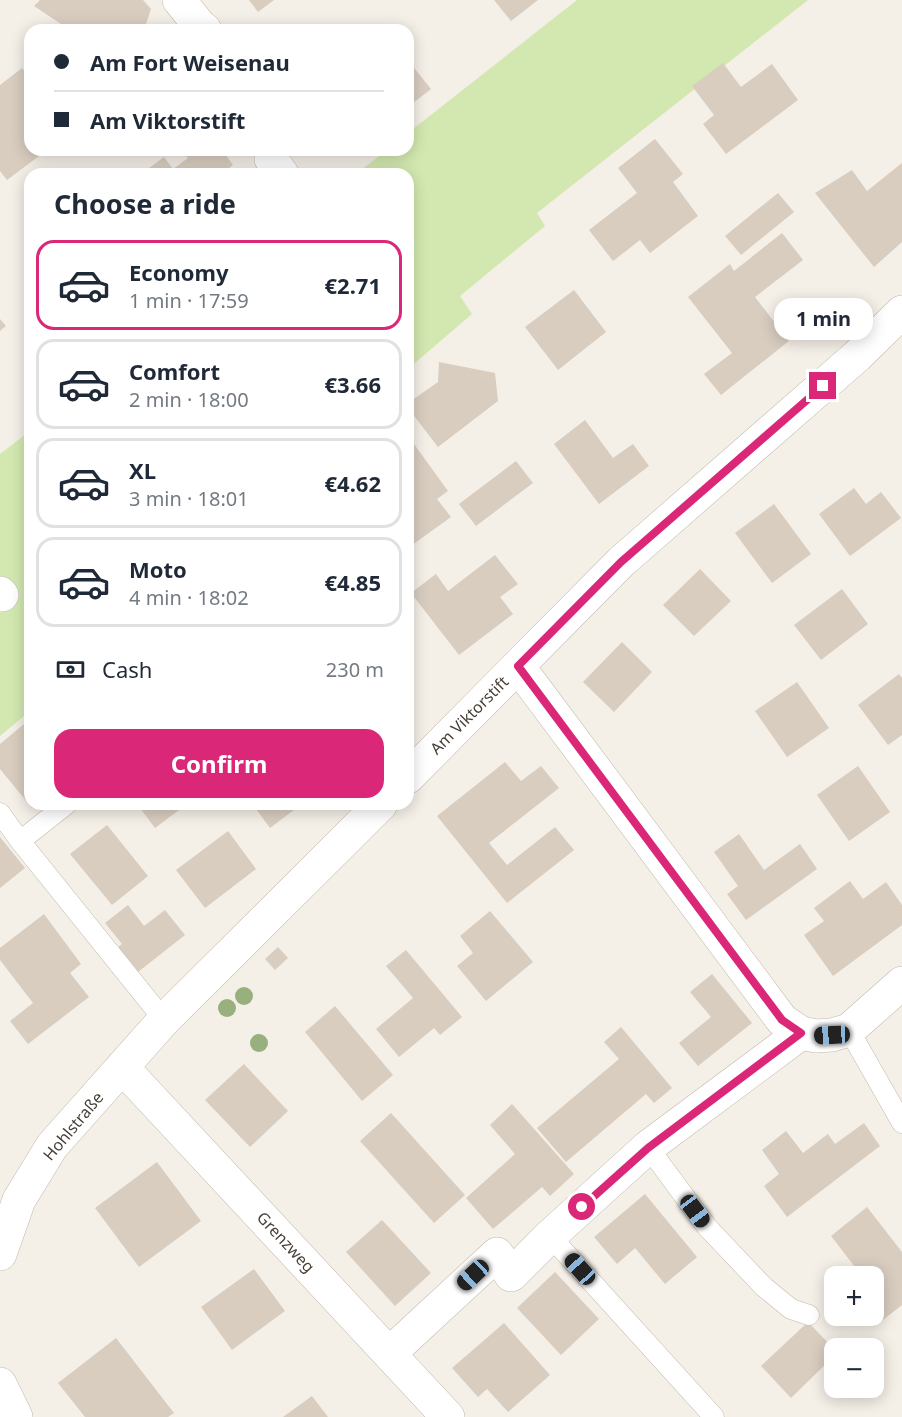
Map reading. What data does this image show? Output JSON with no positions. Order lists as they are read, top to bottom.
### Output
{
  "streets": {
    "street": ["Am Viktorstift", "Hohlstraße", "Grenzweg"]
  },
  "crossings": [
    ["Hohlstraße", "Grenzweg"]
  ],
  "page": {
    "banner": ["Am Fort Weisenau", "Am Viktorstift"],
    "heading": "Choose a ride",
    "list": [
      {
        "name": "Economy",
        "note": "1 min · 17:59",
        "value": "€2.71"
      },
      {
        "name": "Comfort",
        "note": "2 min · 18:00",
        "value": "€3.66"
      },
      {
        "name": "XL",
        "note": "3 min · 18:01",
        "value": "€4.62"
      },
      {
        "name": "Moto",
        "note": "4 min · 18:02",
        "value": "€4.85"
      }
    ],
    "bubble": "1 min",
    "pay": ["Cash", "230 m"],
    "buttons": "Confirm",
    "map_buttons": ["+", "−"]
  }
}
